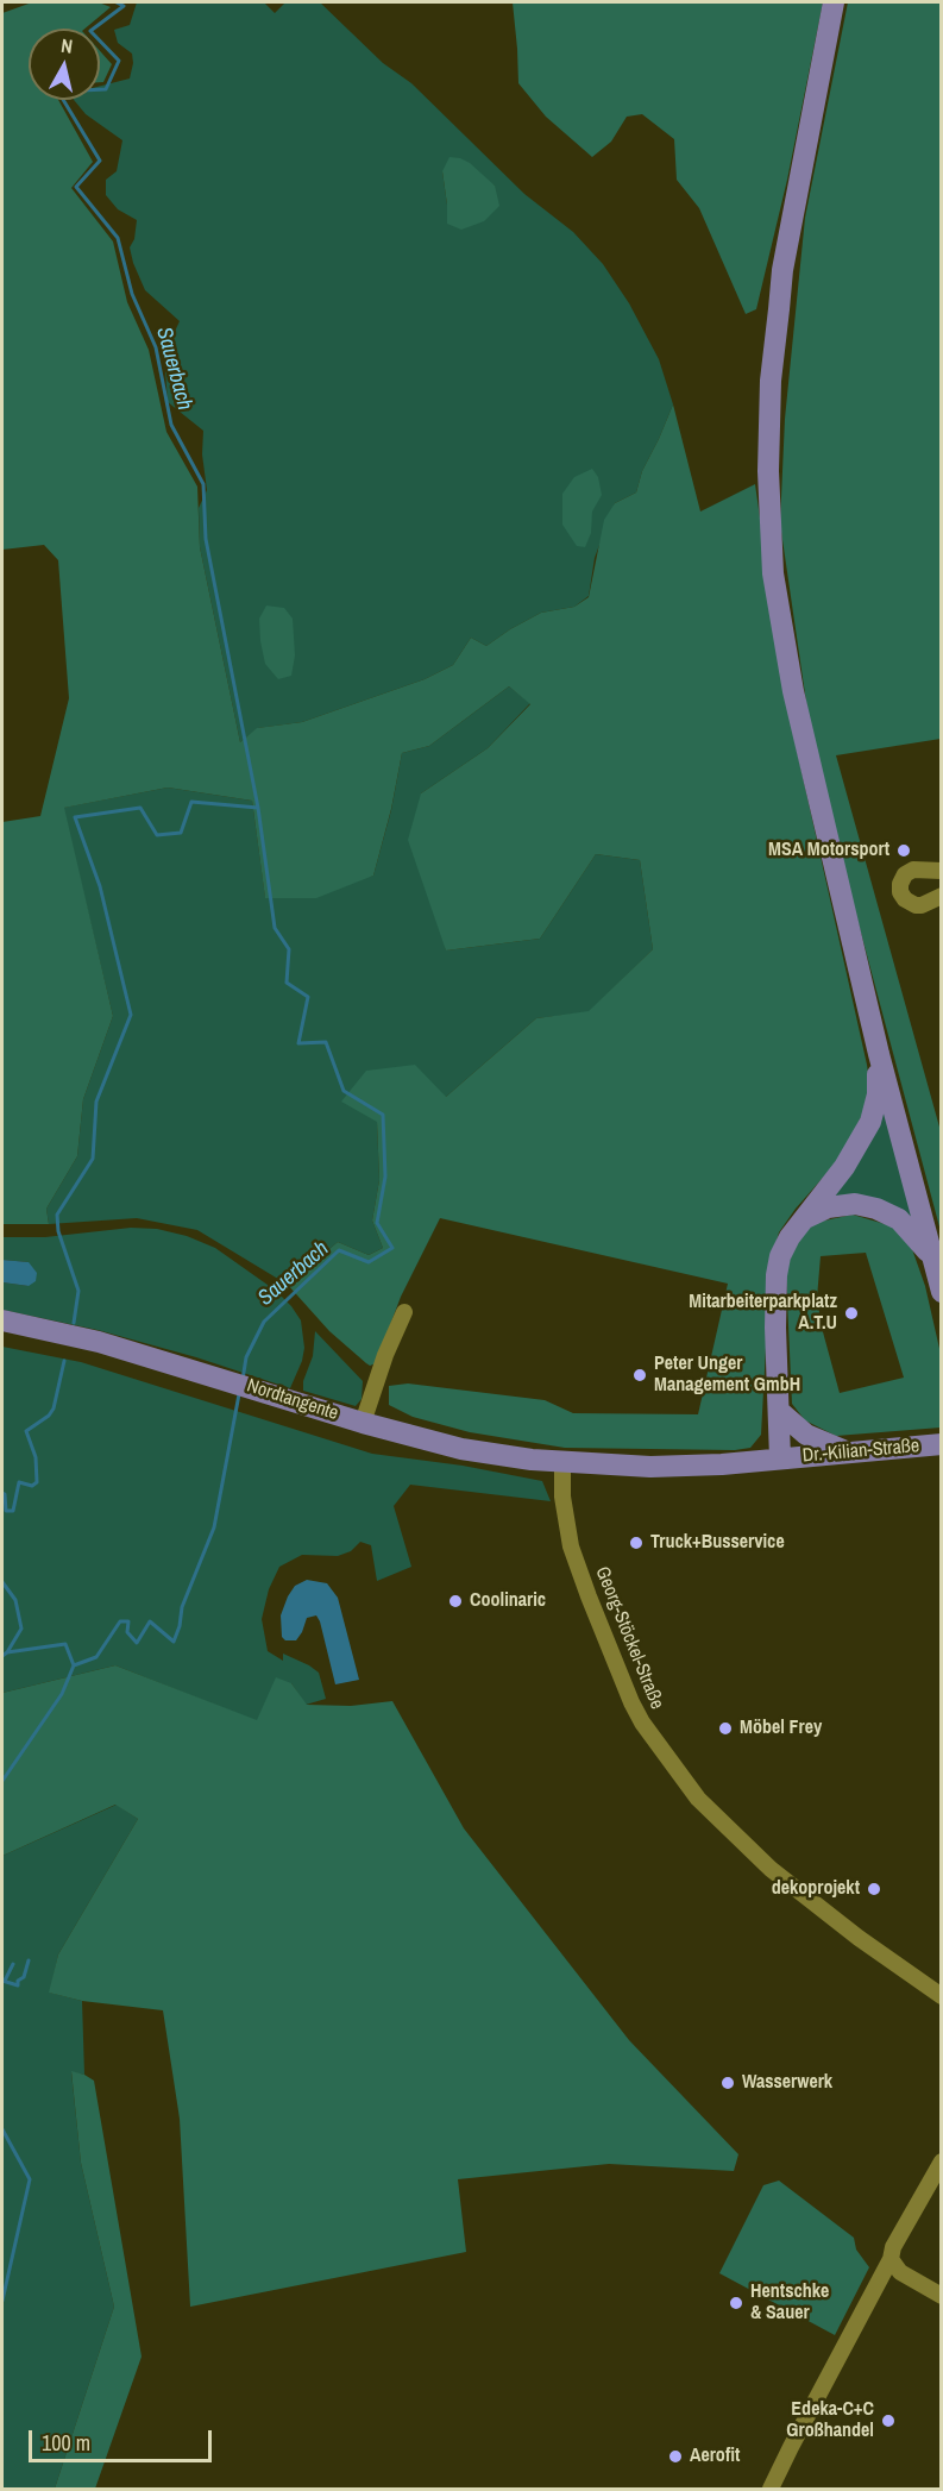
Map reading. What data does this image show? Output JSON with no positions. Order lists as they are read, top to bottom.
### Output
{
  "streets": {
    "main road": ["Nordtangente", "Dr.-Kilian-Straße"],
    "street": ["Georg-Stöckel-Straße"]
  },
  "crossings": [
    ["Nordtangente", "Dr.-Kilian-Straße"],
    ["Nordtangente", "Georg-Stöckel-Straße"],
    ["Dr.-Kilian-Straße", "Georg-Stöckel-Straße"]
  ],
  "water": ["Sauerbach"],
  "places": [
    "MSA Motorsport",
    "Mitarbeiterparkplatz A.T.U",
    "Peter Unger Management GmbH",
    "Truck+Busservice",
    "Coolinaric",
    "Möbel Frey",
    "dekoprojekt",
    "Wasserwerk",
    "Hentschke & Sauer",
    "Edeka-C+C Großhandel",
    "Aerofit"
  ],
  "scale_bar": "100 m",
  "north": "top"
}
